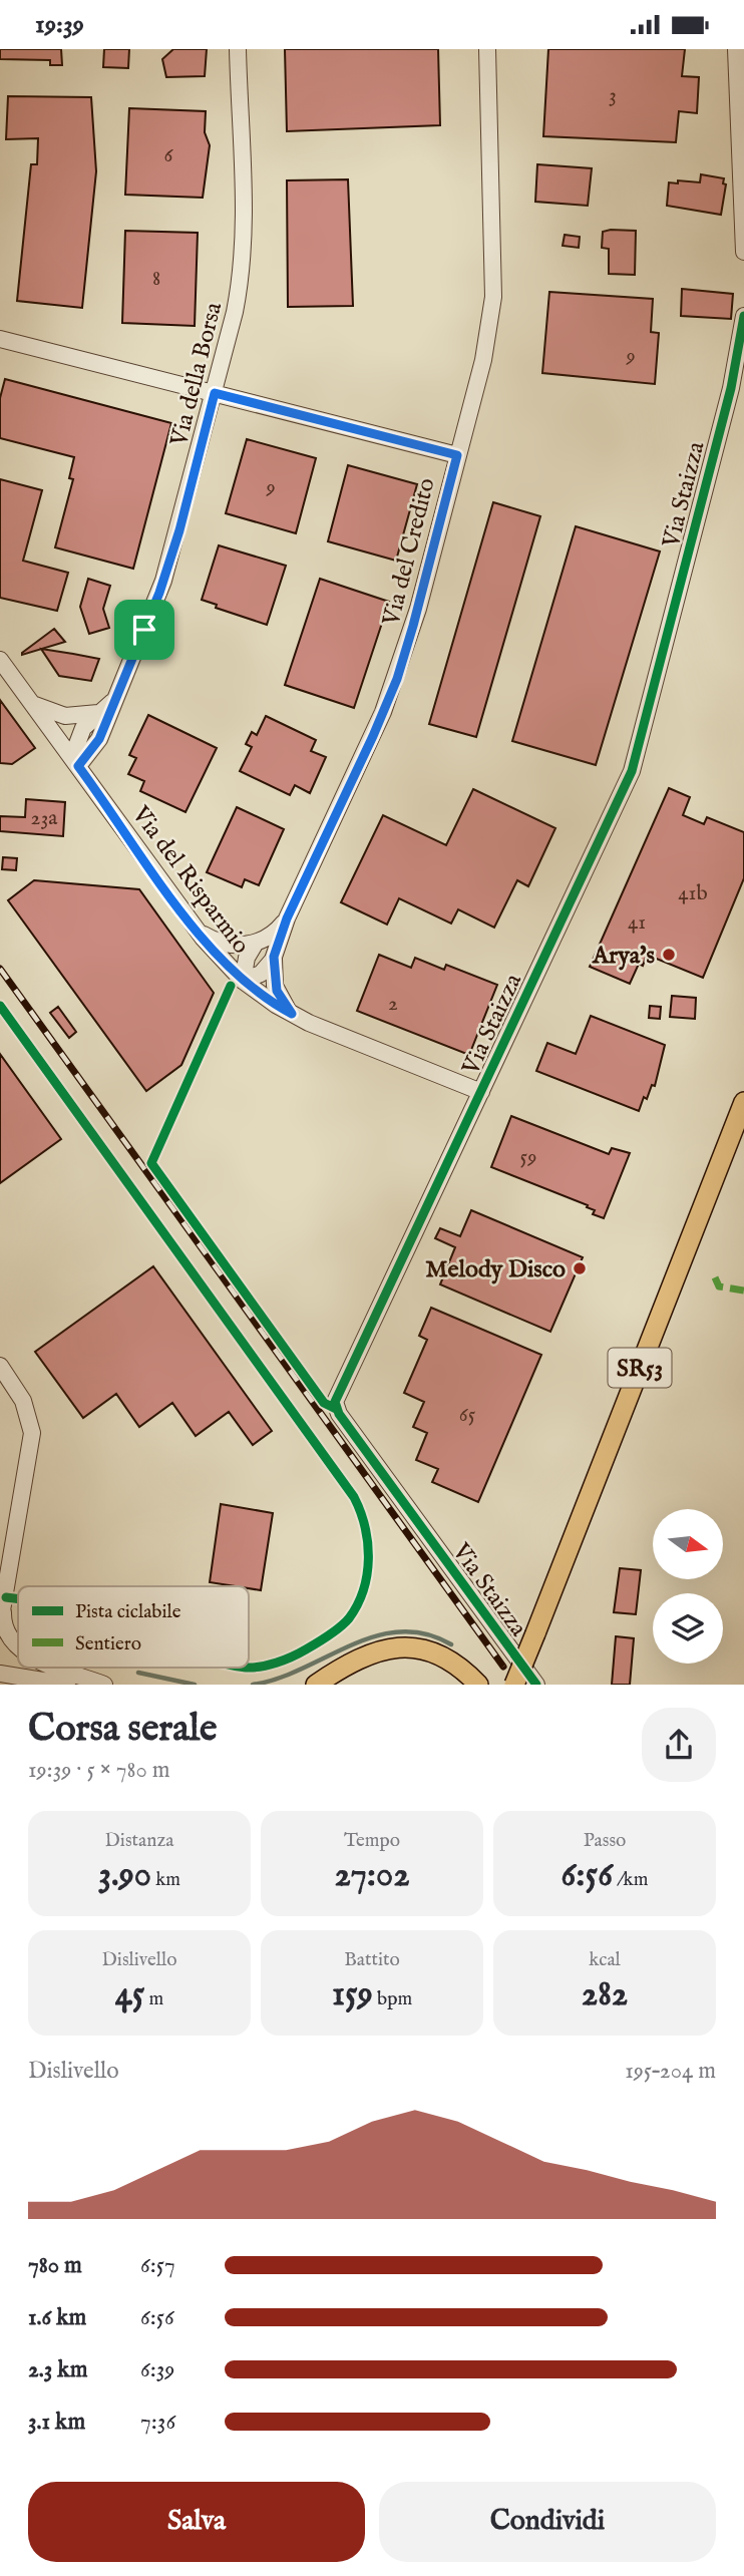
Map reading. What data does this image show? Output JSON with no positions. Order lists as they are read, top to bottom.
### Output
{
  "streets": {
    "main road": ["SR53"],
    "street": [
      "Via della Borsa",
      "Via Staizza",
      "Via del Credito",
      "Via del Risparmio"
    ]
  },
  "crossings": [
    ["Via della Borsa", "Via del Risparmio"],
    ["Via Staizza", "Via del Risparmio"],
    ["Via del Credito", "Via del Risparmio"]
  ],
  "places": ["Arya's", "Melody Disco"],
  "house_numbers": [
    "3",
    "6",
    "8",
    "9",
    "9",
    "23a",
    "41b",
    "41",
    "2",
    "59",
    "65"
  ],
  "legend": ["Pista ciclabile", "Sentiero"],
  "north": "right",
  "page": {
    "status": "19:39",
    "heading": ["Corsa serale", "19:39 · 5 × 780 m"],
    "stats": [
      ["Distanza", "3.90 km"],
      ["Tempo", "27:02"],
      ["Passo", "6:56 /km"],
      ["Dislivello", "45 m"],
      ["Battito", "159 bpm"],
      ["kcal", "282"]
    ],
    "chart": ["Dislivello", "195–204 m"],
    "list": [
      {
        "name": "780 m",
        "note": "6:57"
      },
      {
        "name": "1.6 km",
        "note": "6:56"
      },
      {
        "name": "2.3 km",
        "note": "6:39"
      },
      {
        "name": "3.1 km",
        "note": "7:36"
      }
    ],
    "buttons": ["Salva", "Condividi"]
  }
}
